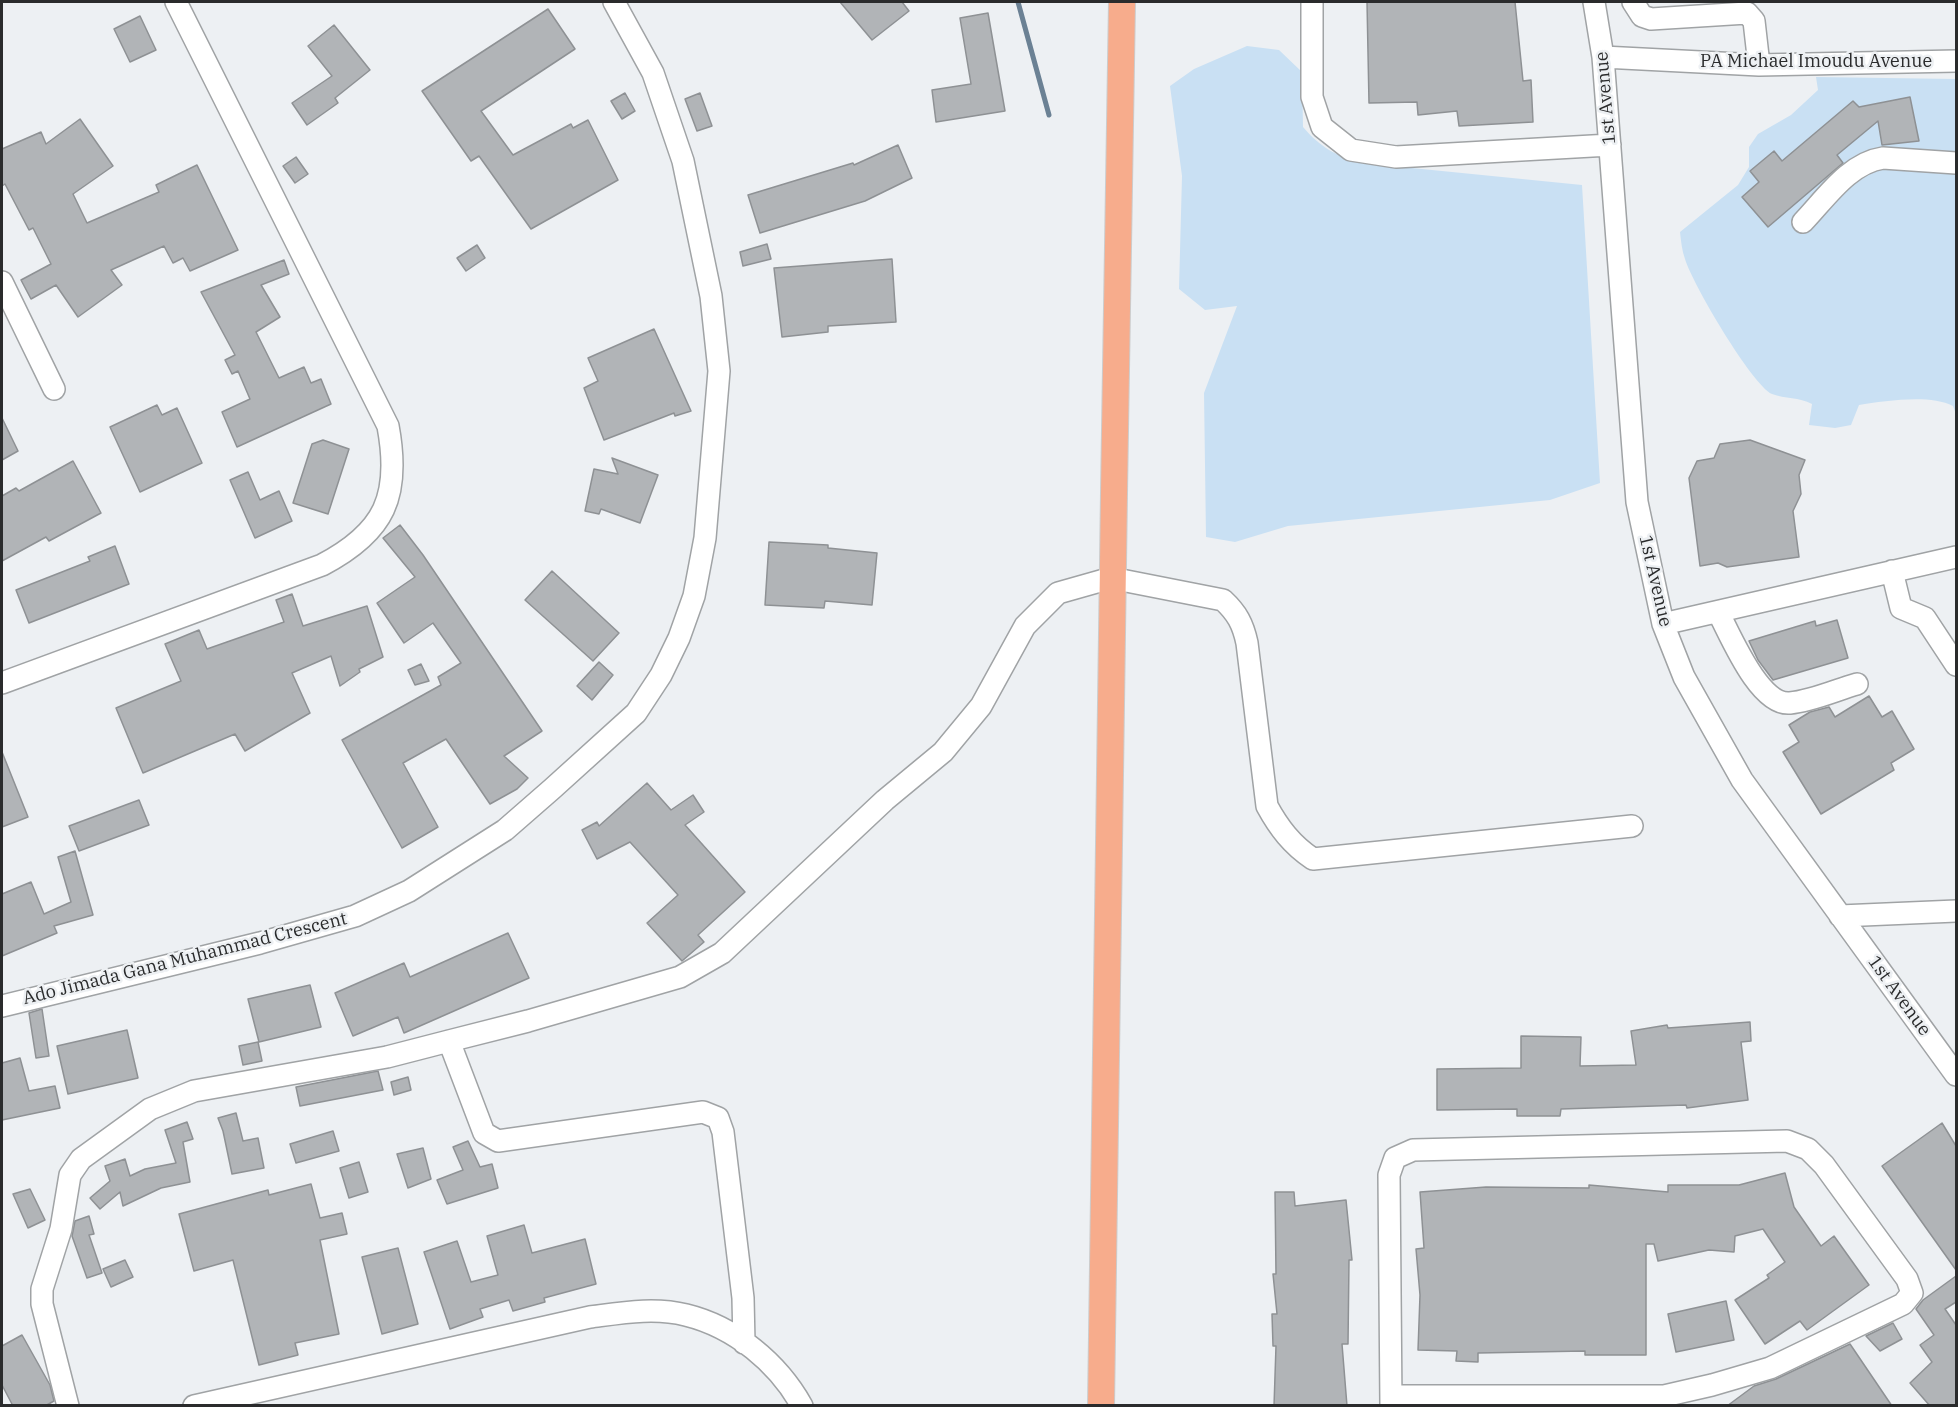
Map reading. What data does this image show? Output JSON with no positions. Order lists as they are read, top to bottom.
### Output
{
  "streets": {
    "street": ["PA Michael Imoudu Avenue", "1st Avenue", "Ado Jimada Gana Muhammad Crescent"]
  },
  "crossings": [
    ["PA Michael Imoudu Avenue", "1st Avenue"]
  ]
}
